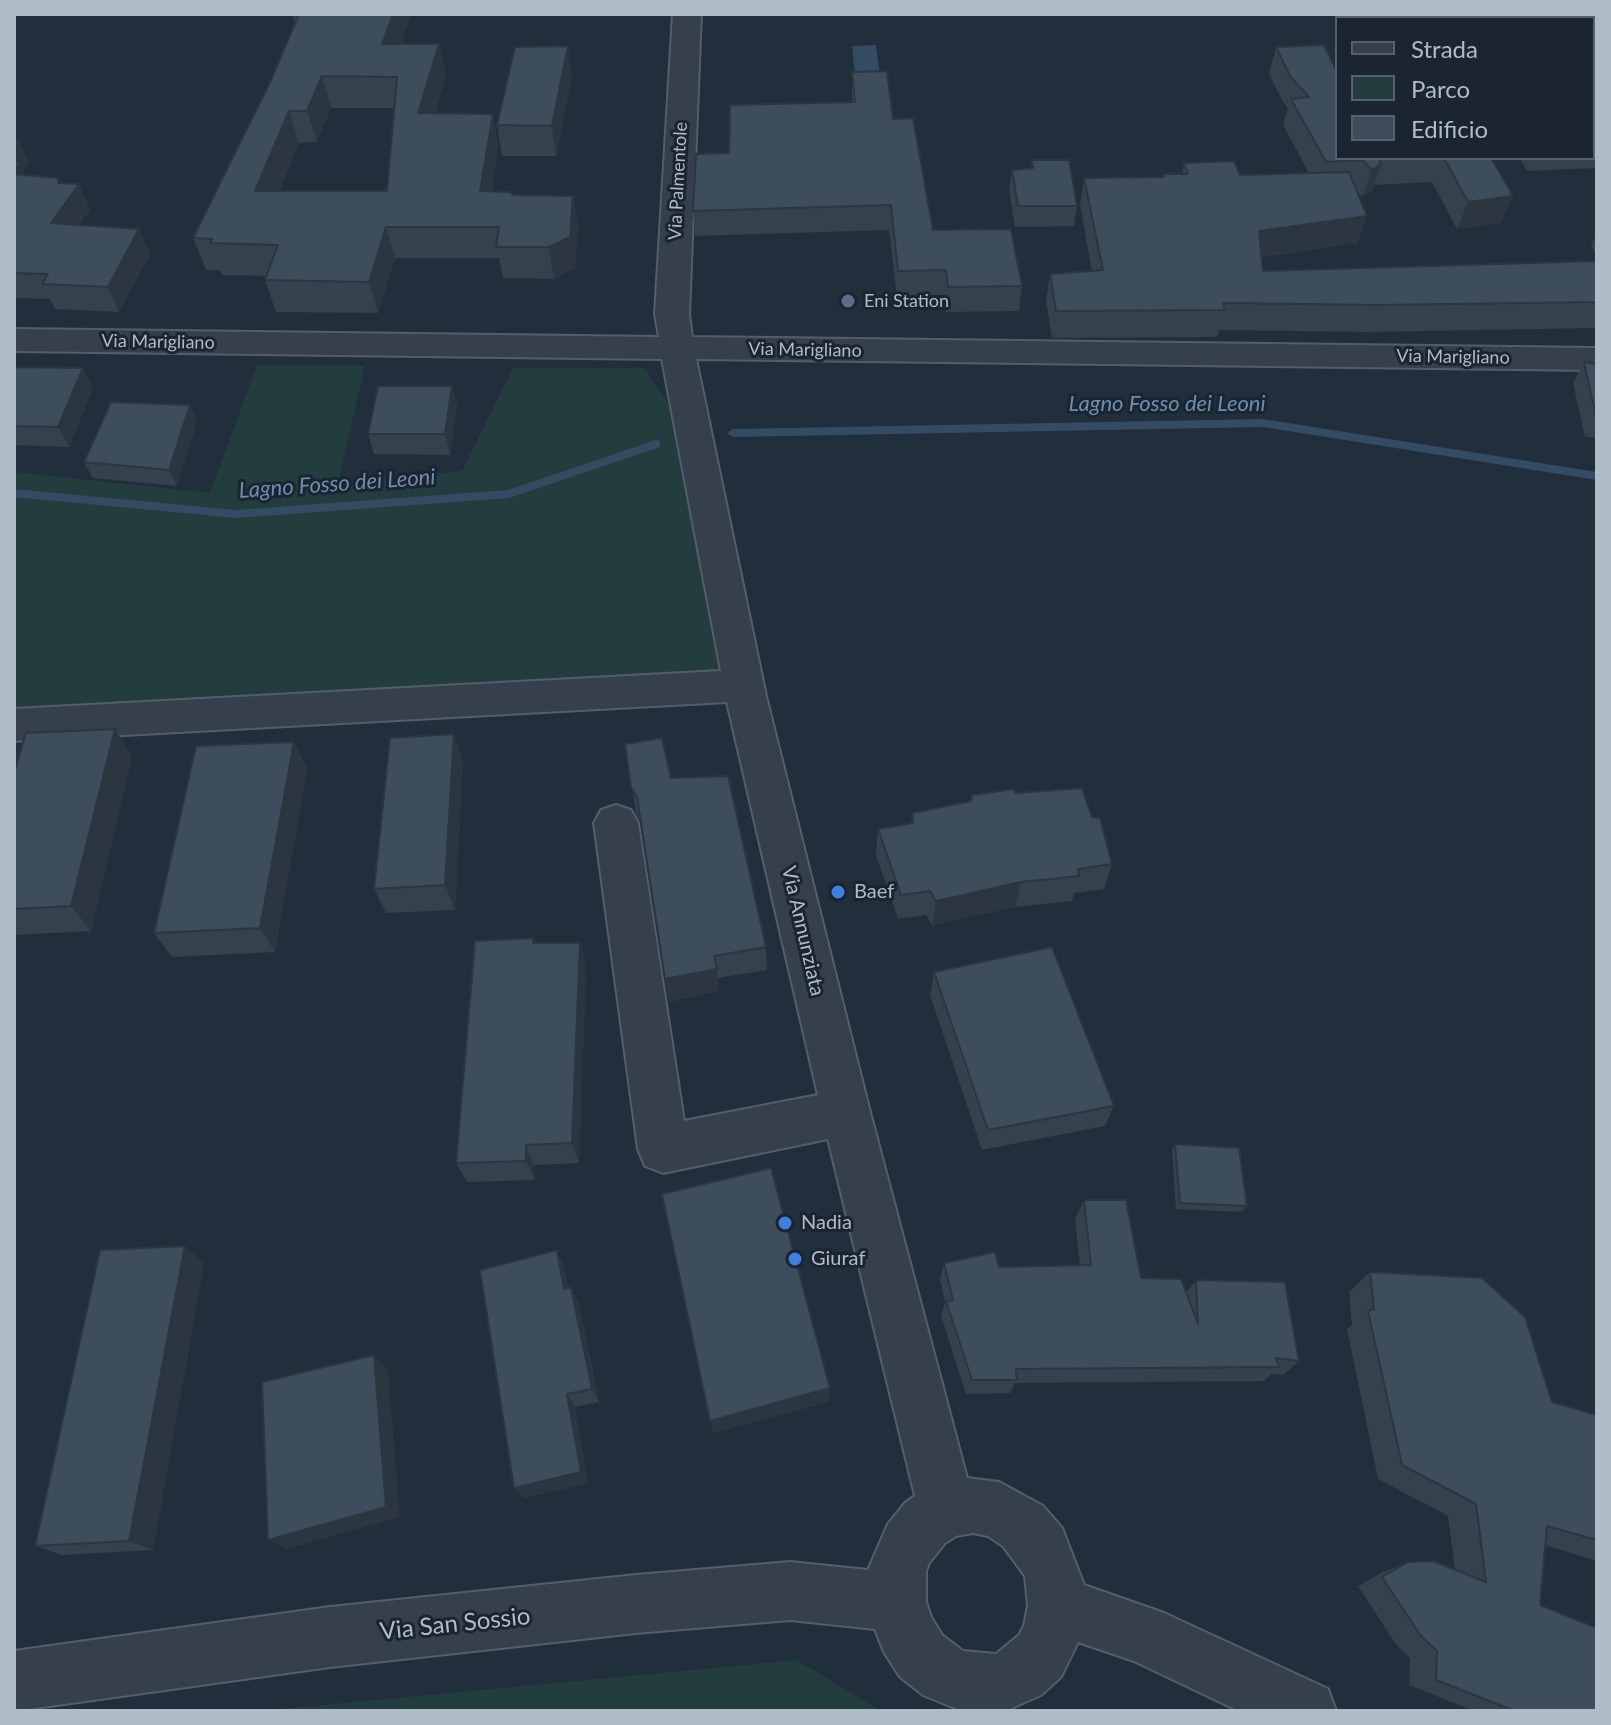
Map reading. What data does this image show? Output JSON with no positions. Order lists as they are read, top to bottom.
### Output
{
  "streets": {
    "street": [
      "Via Palmentole",
      "Via Marigliano",
      "Via Annunziata",
      "Via San Sossio"
    ]
  },
  "crossings": [
    ["Via Palmentole", "Via Marigliano"],
    ["Via Palmentole", "Via Annunziata"],
    ["Via Marigliano", "Via Annunziata"],
    ["Via Annunziata", "Via San Sossio"]
  ],
  "water": ["Lagno Fosso dei Leoni"],
  "places": [
    "Eni Station",
    "Baef",
    "Nadia",
    "Giuraf"
  ],
  "legend": ["Strada", "Parco", "Edificio"]
}
